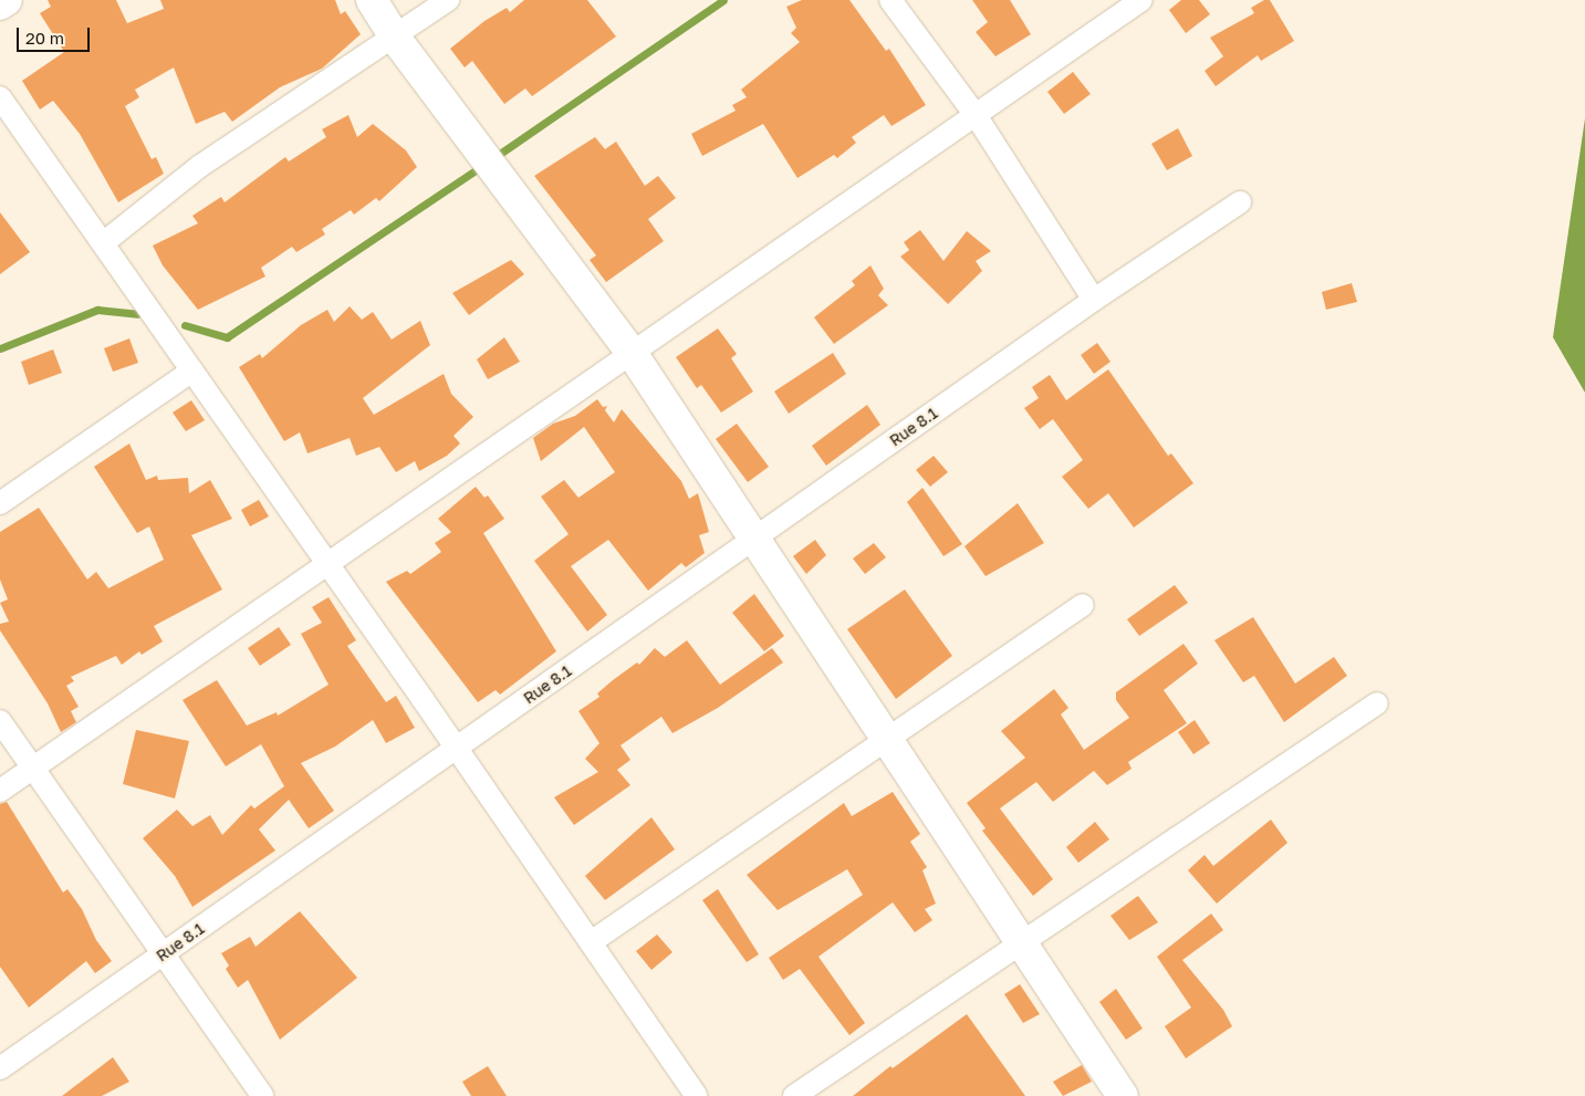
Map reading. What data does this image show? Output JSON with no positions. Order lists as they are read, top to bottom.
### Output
{
  "streets": {
    "street": ["Rue 8.1"]
  },
  "scale_bar": "20 m"
}
